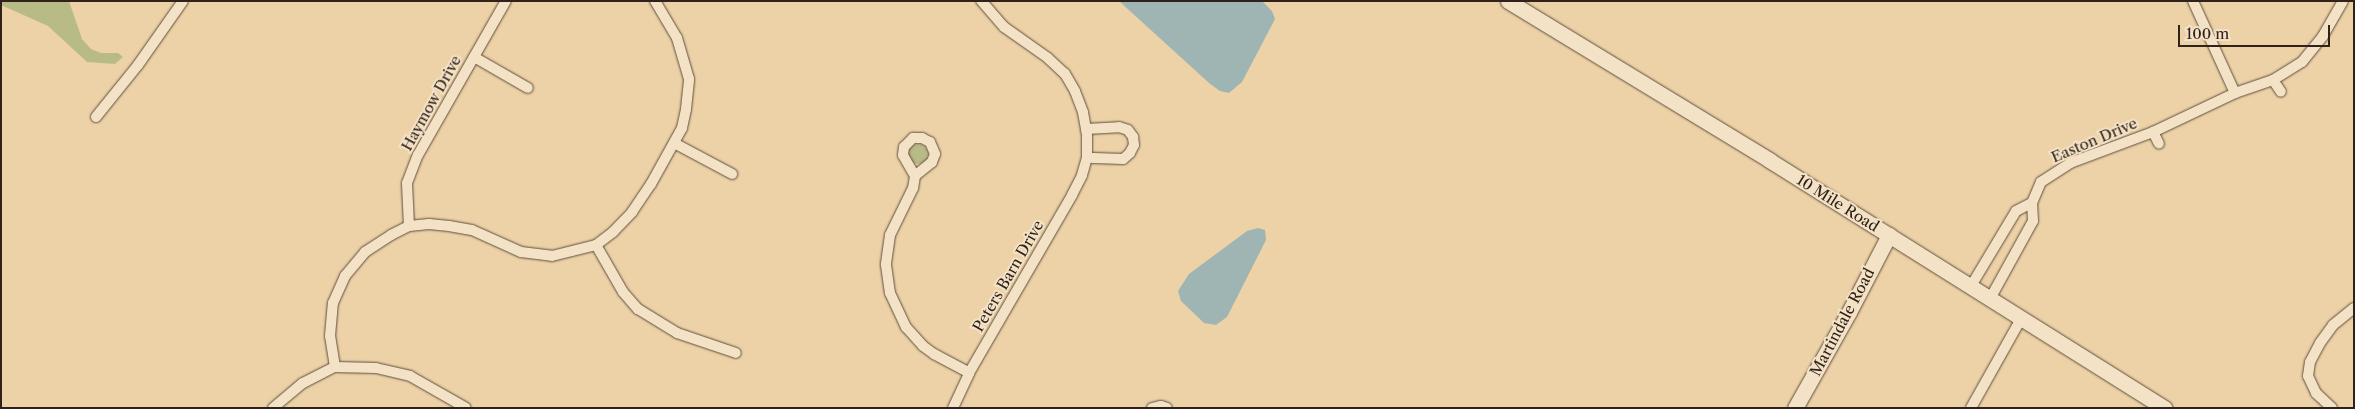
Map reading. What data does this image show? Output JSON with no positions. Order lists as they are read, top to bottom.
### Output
{
  "streets": {
    "main road": ["10 Mile Road", "Martindale Road"],
    "street": ["Haymow Drive", "Easton Drive", "Peters Barn Drive"]
  },
  "crossings": [
    ["Easton Drive", "10 Mile Road"],
    ["10 Mile Road", "Martindale Road"]
  ],
  "scale_bar": "100 m"
}
